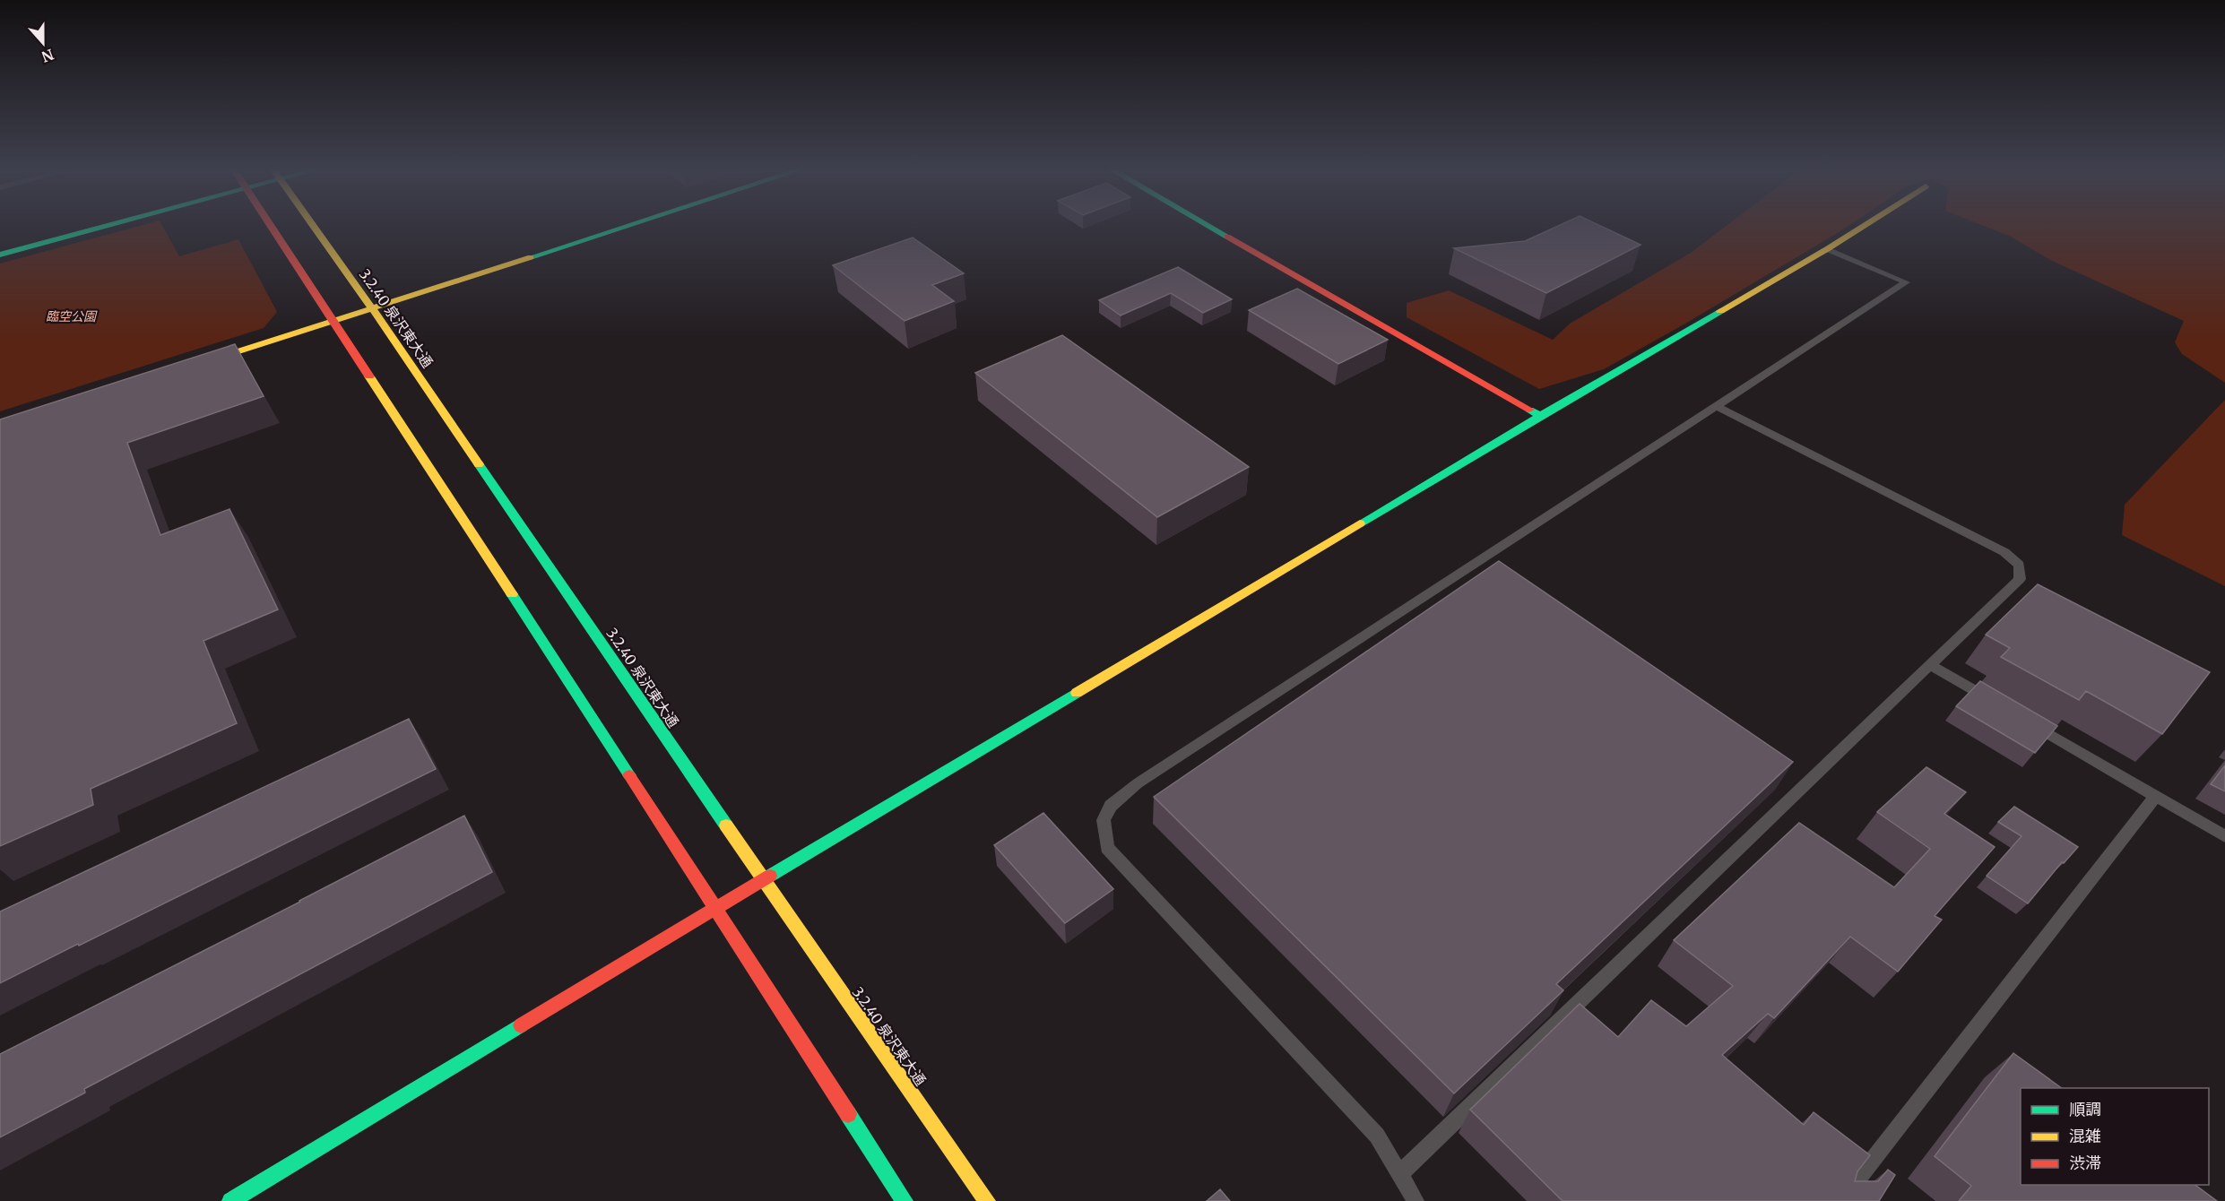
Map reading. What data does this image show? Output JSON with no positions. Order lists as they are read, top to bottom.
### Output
{
  "streets": {
    "street": ["3.2.40 泉沢東大通"]
  },
  "parks": ["臨空公園"],
  "legend": ["順調", "混雑", "渋滞"],
  "north": "bottom"
}
